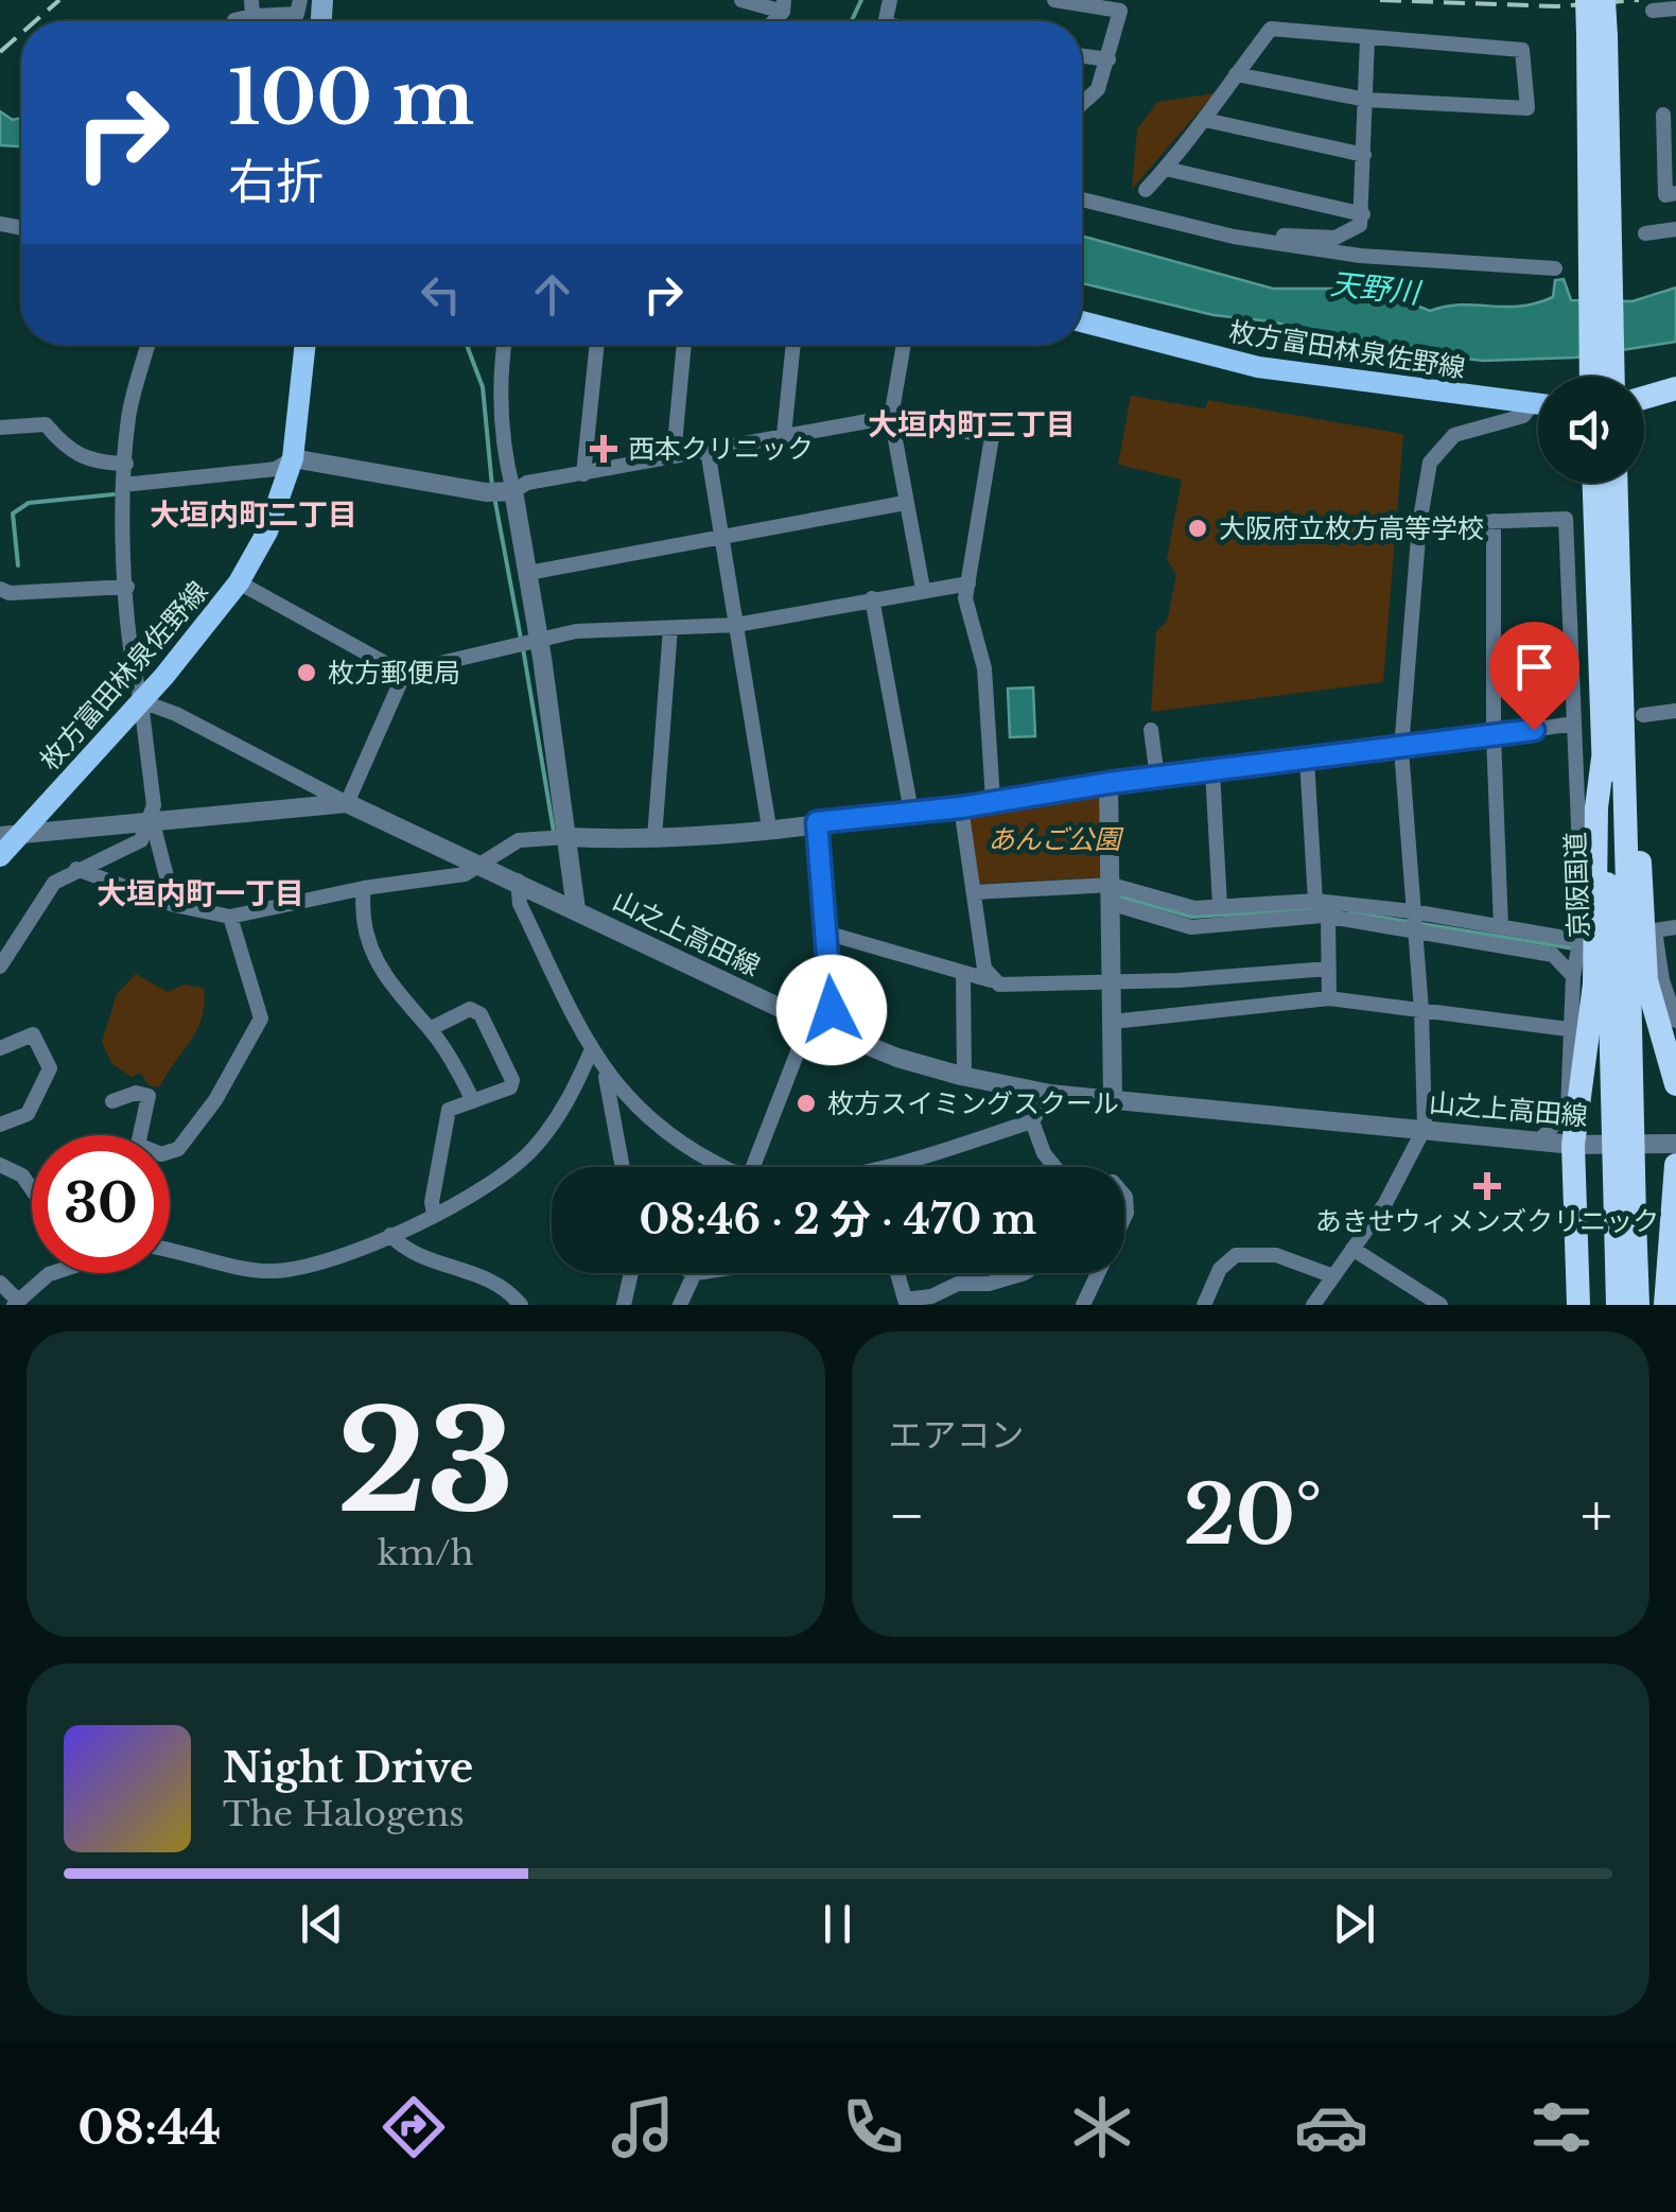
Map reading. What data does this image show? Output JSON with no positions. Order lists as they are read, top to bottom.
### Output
{
  "streets": {
    "highway": ["京阪国道"],
    "main road": ["枚方富田林泉佐野線"],
    "street": ["山之上高田線"]
  },
  "crossings": [
    ["枚方富田林泉佐野線", "山之上高田線"]
  ],
  "districts": ["大垣内町三丁目", "大垣内町二丁目", "大垣内町一丁目"],
  "water": ["天野川"],
  "parks": ["あんご公園"],
  "places": {
    "health": ["西本クリニック", "あきせウィメンズクリニック"],
    "other": ["大阪府立枚方高等学校", "枚方郵便局", "枚方スイミングスクール"]
  },
  "page": {
    "turn": ["100 m", "右折"],
    "limit": "30",
    "trip": "08:46 · 2 分 · 470 m",
    "tile": [
      ["23", "km/h"],
      "エアコン"
    ],
    "heat": ["−", "20°", "+"],
    "song": ["Night Drive", "The Halogens"],
    "tabs": "08:44"
  }
}
